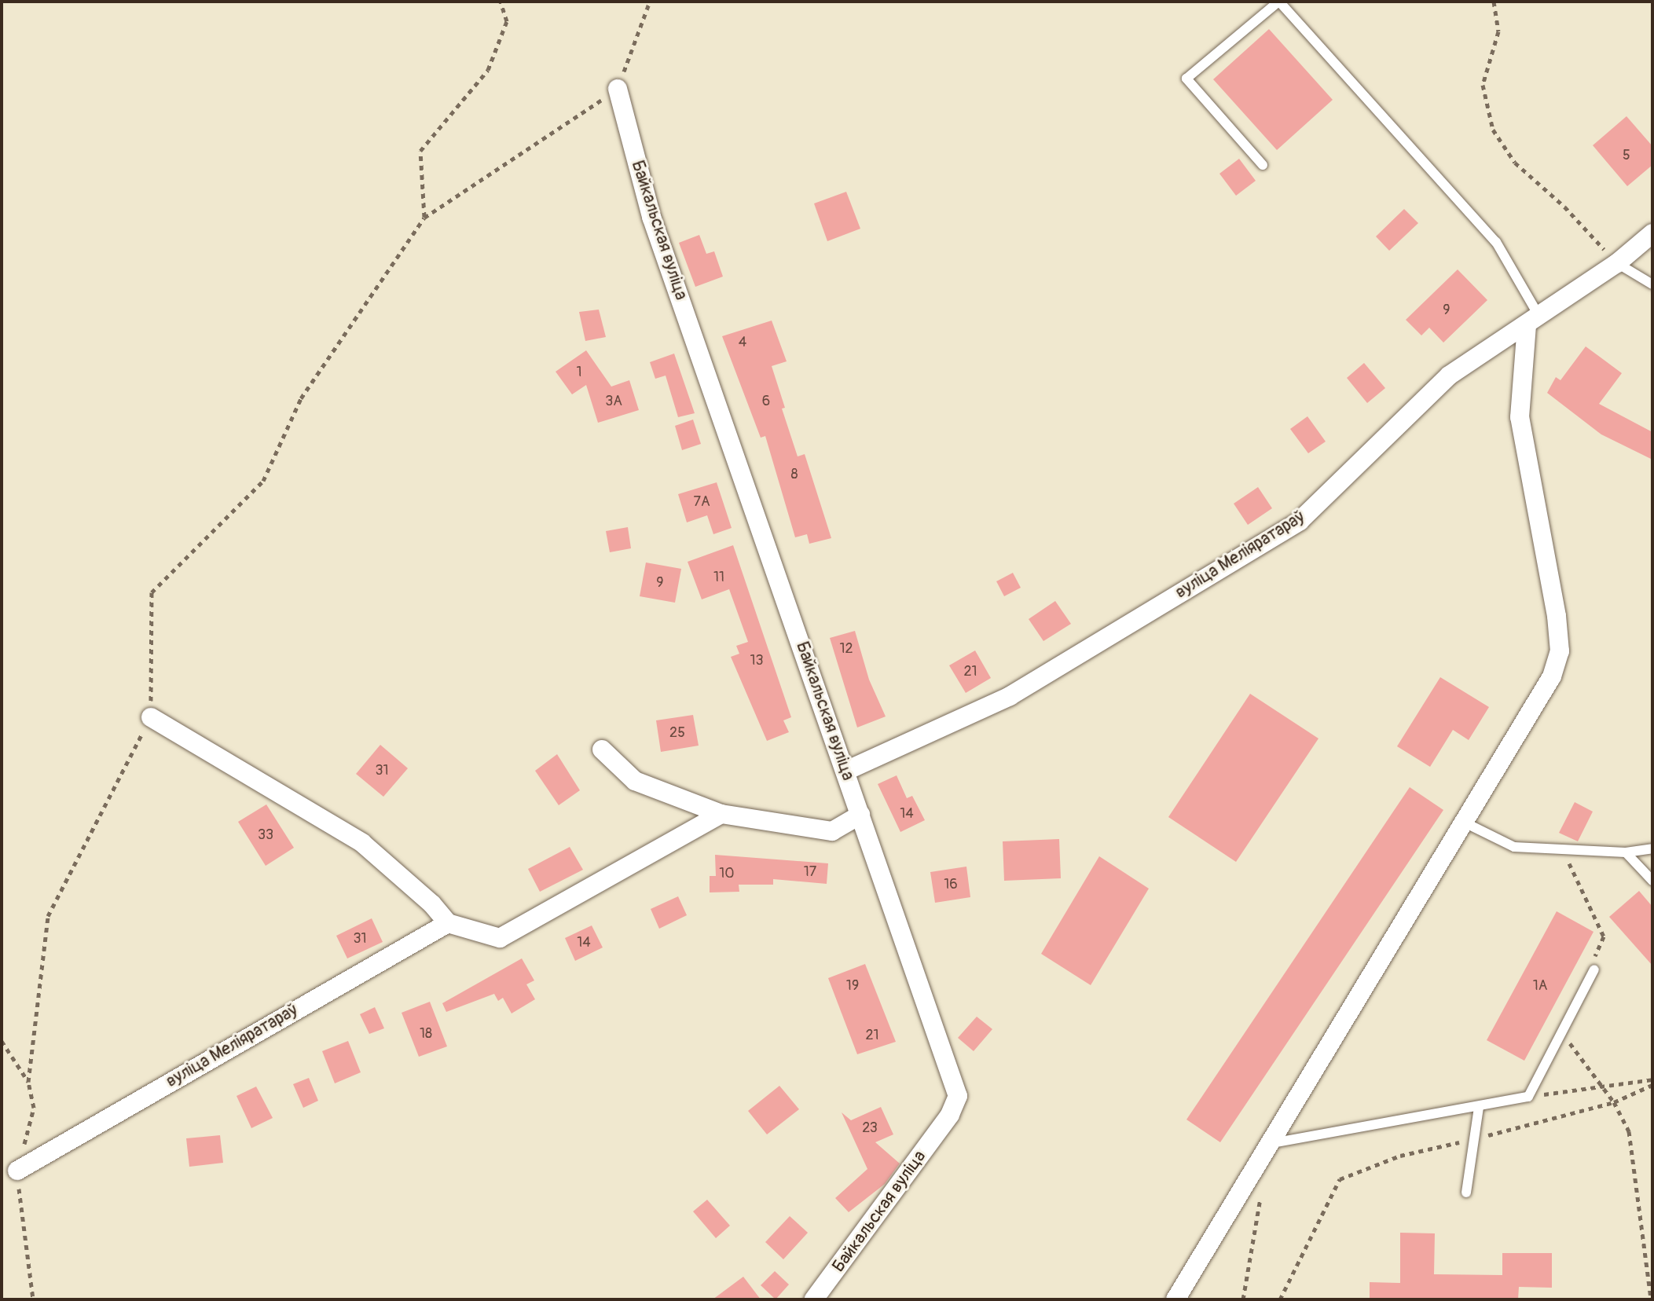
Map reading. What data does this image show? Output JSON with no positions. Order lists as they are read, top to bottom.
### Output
{
  "streets": {
    "street": ["Байкальская вуліца", "вуліца Меліяратараў"]
  },
  "crossings": [
    ["Байкальская вуліца", "вуліца Меліяратараў"]
  ],
  "house_numbers": [
    "5",
    "9",
    "4",
    "1",
    "3А",
    "6",
    "8",
    "7А",
    "11",
    "9",
    "12",
    "13",
    "21",
    "25",
    "31",
    "14",
    "33",
    "17",
    "10",
    "16",
    "31",
    "14",
    "19",
    "1А",
    "18",
    "21",
    "23"
  ]
}
